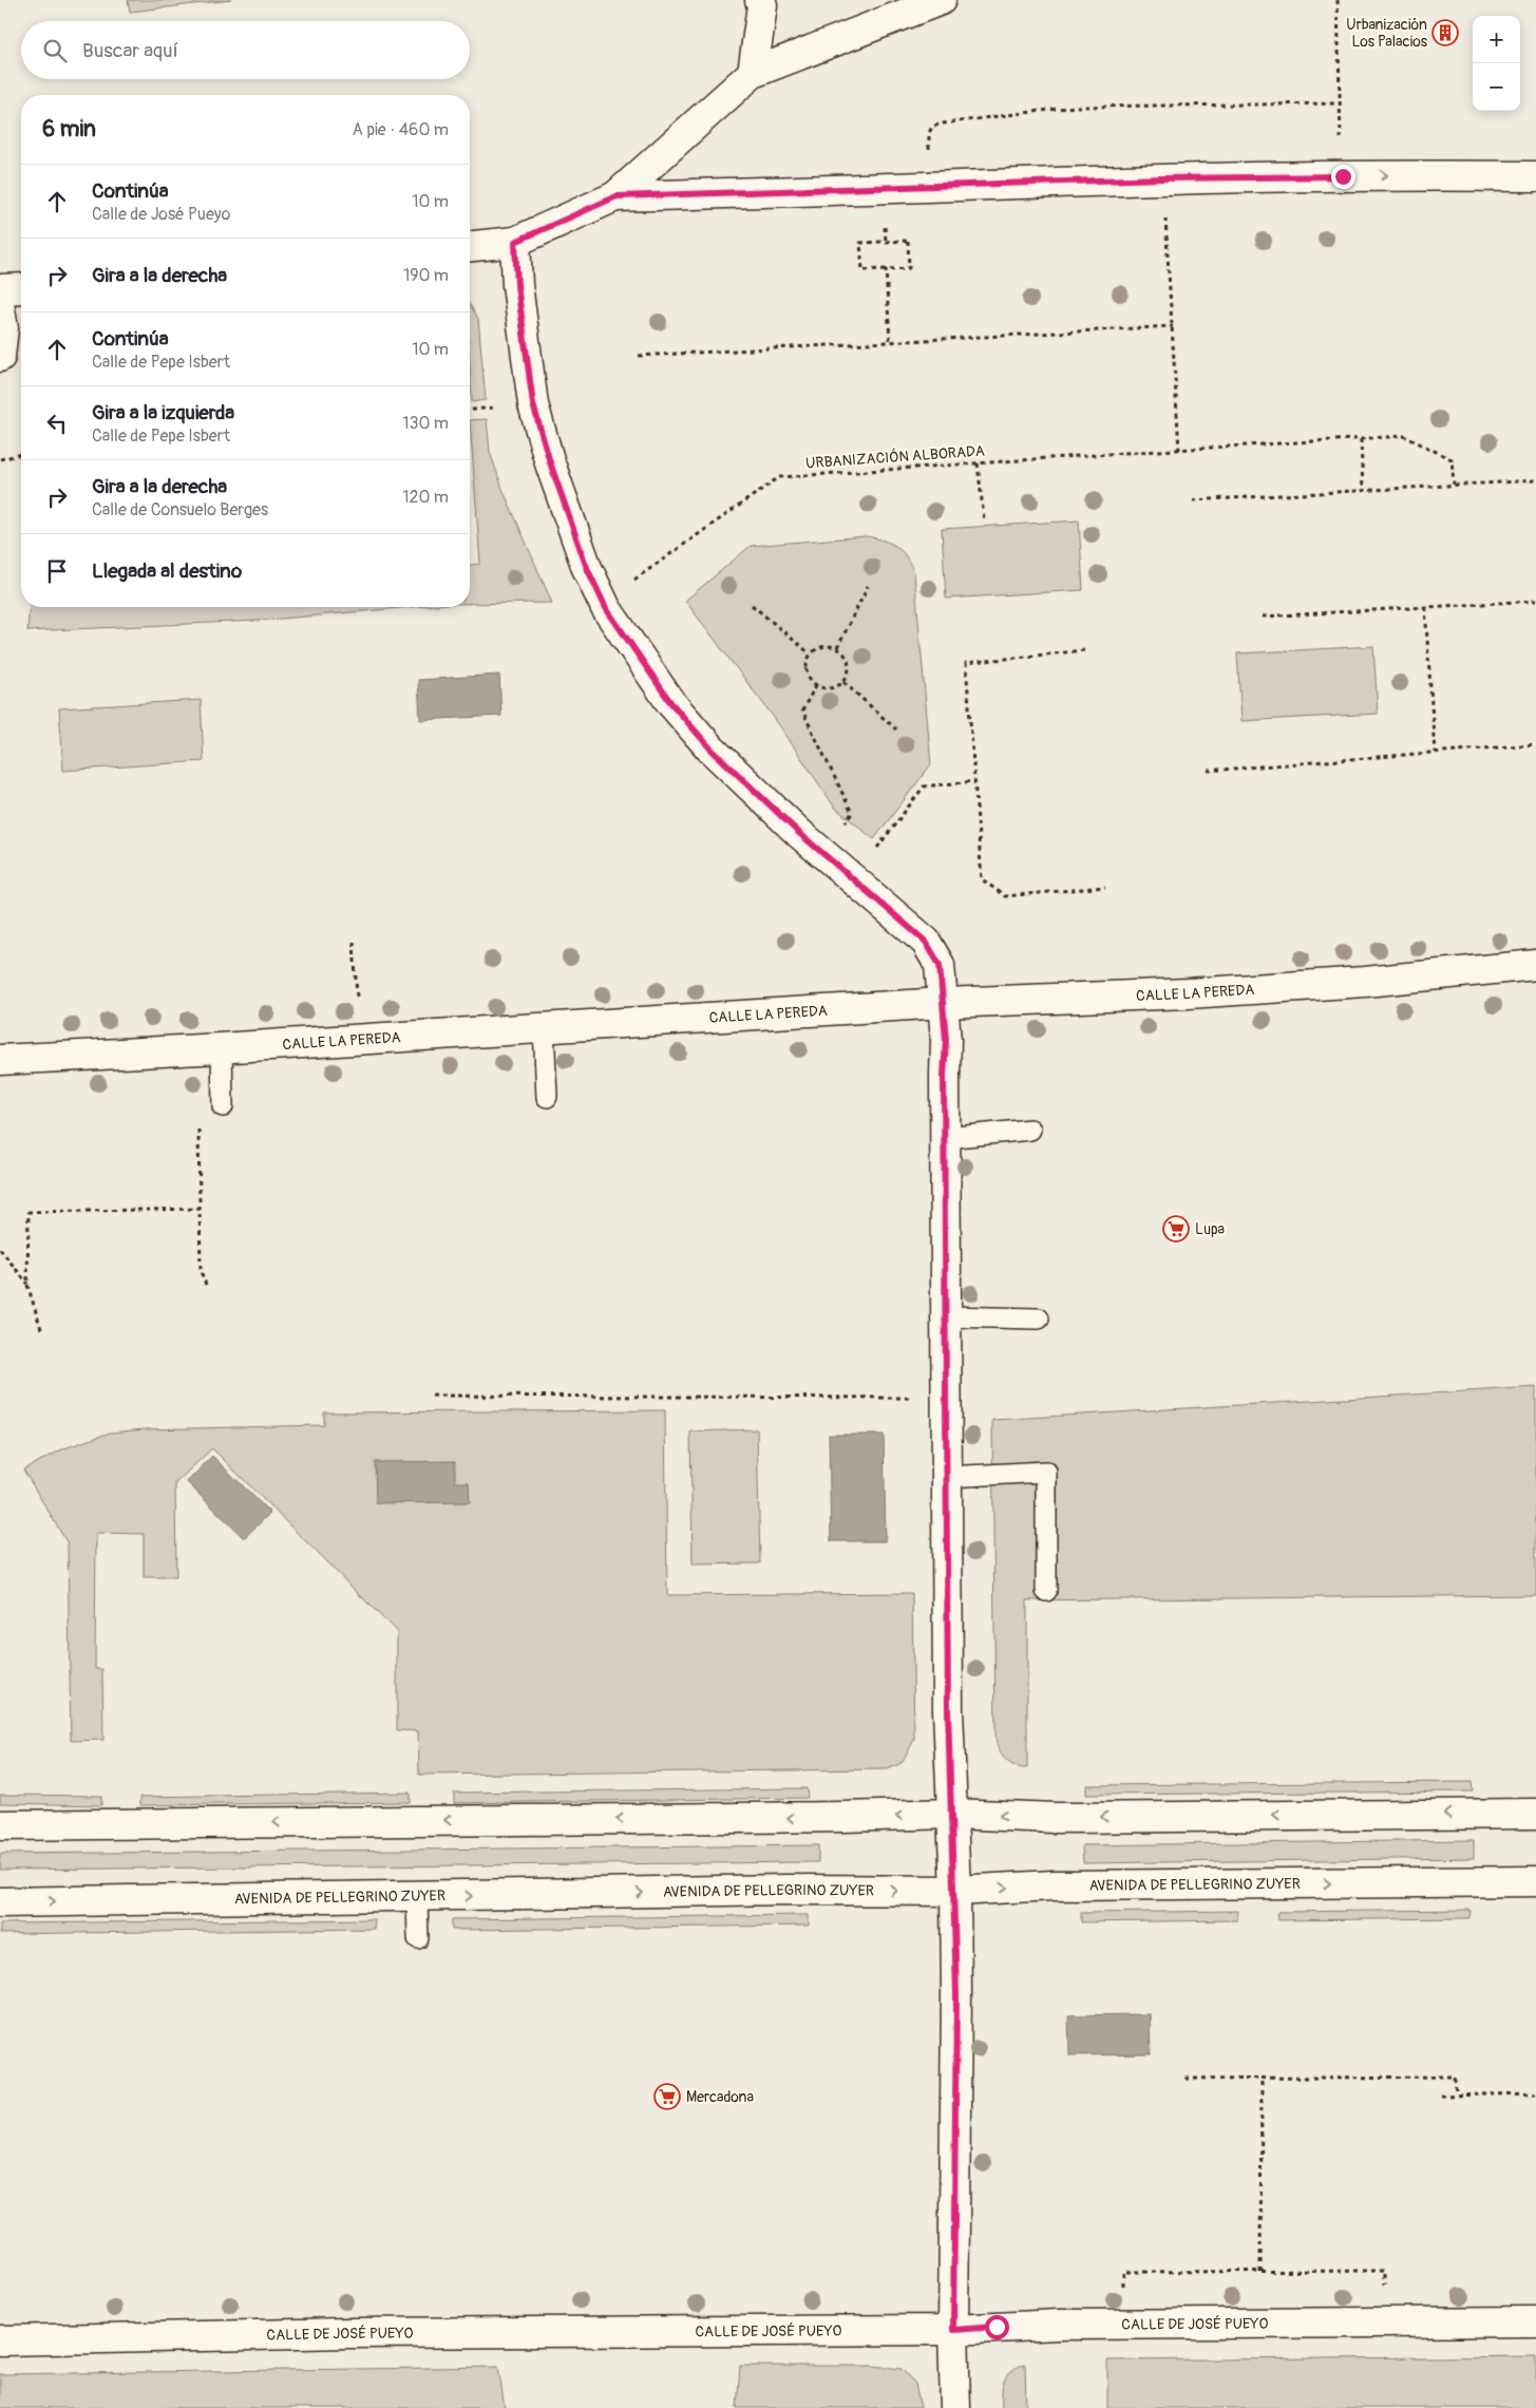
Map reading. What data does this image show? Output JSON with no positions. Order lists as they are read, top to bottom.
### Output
{
  "streets": {
    "street": ["CALLE LA PEREDA", "AVENIDA DE PELLEGRINO ZUYER", "CALLE DE JOSÉ PUEYO"],
    "path": ["URBANIZACIÓN ALBORADA"]
  },
  "places": {
    "building": ["Urbanización Los Palacios"],
    "supermarket": ["Lupa", "Mercadona"]
  },
  "page": {
    "map_buttons": ["+", "−"],
    "search": "Buscar aquí",
    "heading": ["6 min", "A pie · 460 m"],
    "list": [
      ["Continúa", "Calle de José Pueyo", "10 m"],
      ["Gira a la derecha", "190 m"],
      ["Continúa", "Calle de Pepe Isbert", "10 m"],
      ["Gira a la izquierda", "Calle de Pepe Isbert", "130 m"],
      ["Gira a la derecha", "Calle de Consuelo Berges", "120 m"],
      "Llegada al destino"
    ]
  }
}
